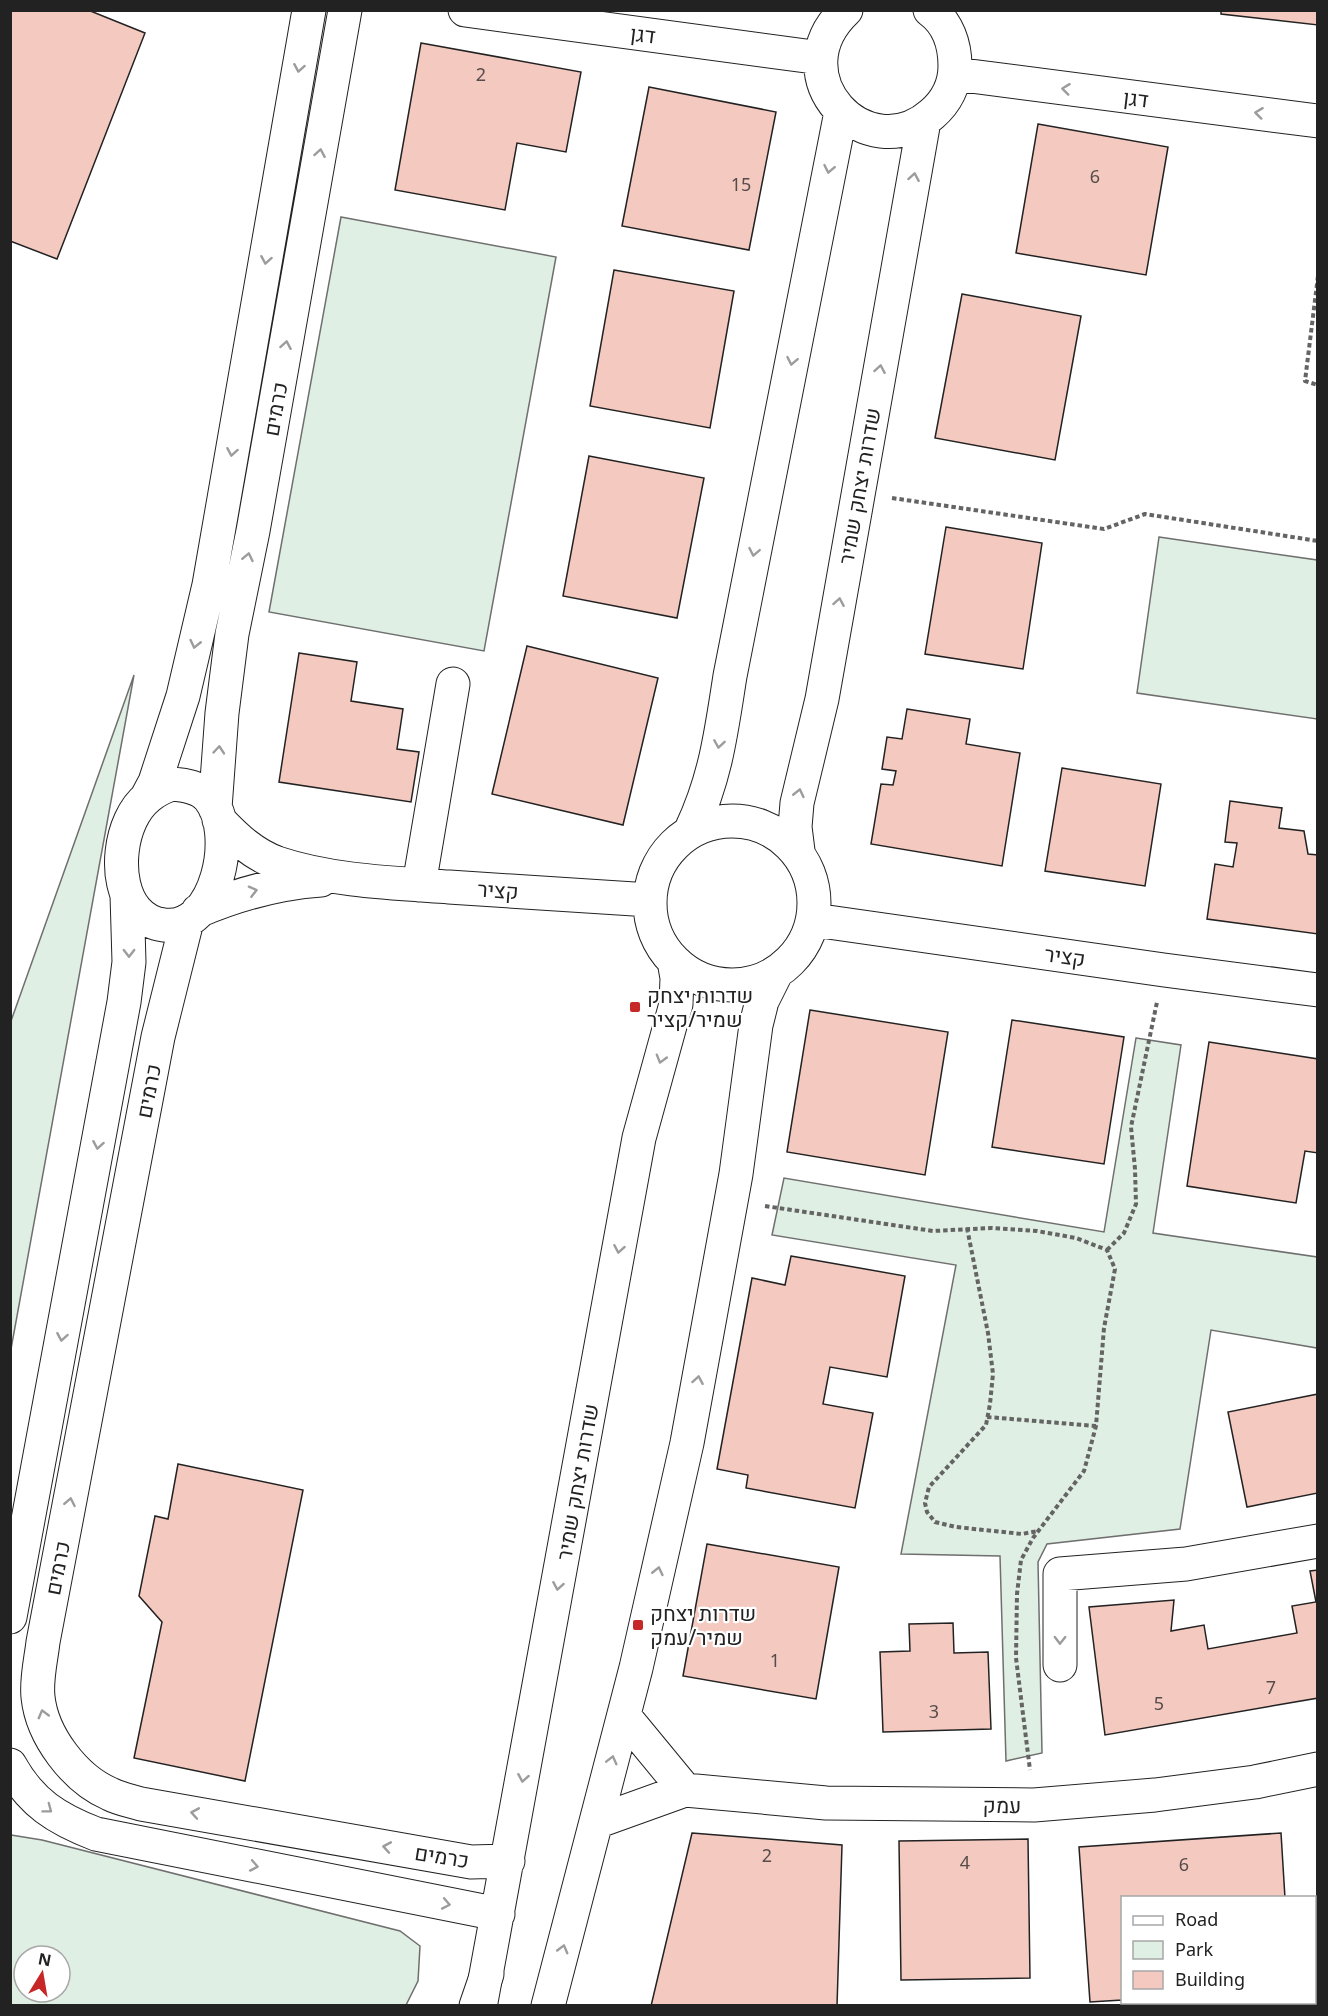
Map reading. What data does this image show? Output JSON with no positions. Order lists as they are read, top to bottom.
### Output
{
  "streets": {
    "street": [
      "דגן",
      "כרמים",
      "שדרות יצחק שמיר",
      "קציר",
      "עמק"
    ]
  },
  "crossings": [
    ["כרמים", "שדרות יצחק שמיר"],
    ["כרמים", "קציר"],
    ["שדרות יצחק שמיר", "קציר"]
  ],
  "one_way": ["דגן"],
  "places": {
    "transit": ["שדרות יצחק שמיר/קציר", "שדרות יצחק שמיר/עמק"]
  },
  "house_numbers": [
    "2",
    "6",
    "15",
    "1",
    "7",
    "5",
    "3",
    "2",
    "4",
    "6"
  ],
  "legend": ["Road", "Park", "Building"],
  "north": "top"
}
